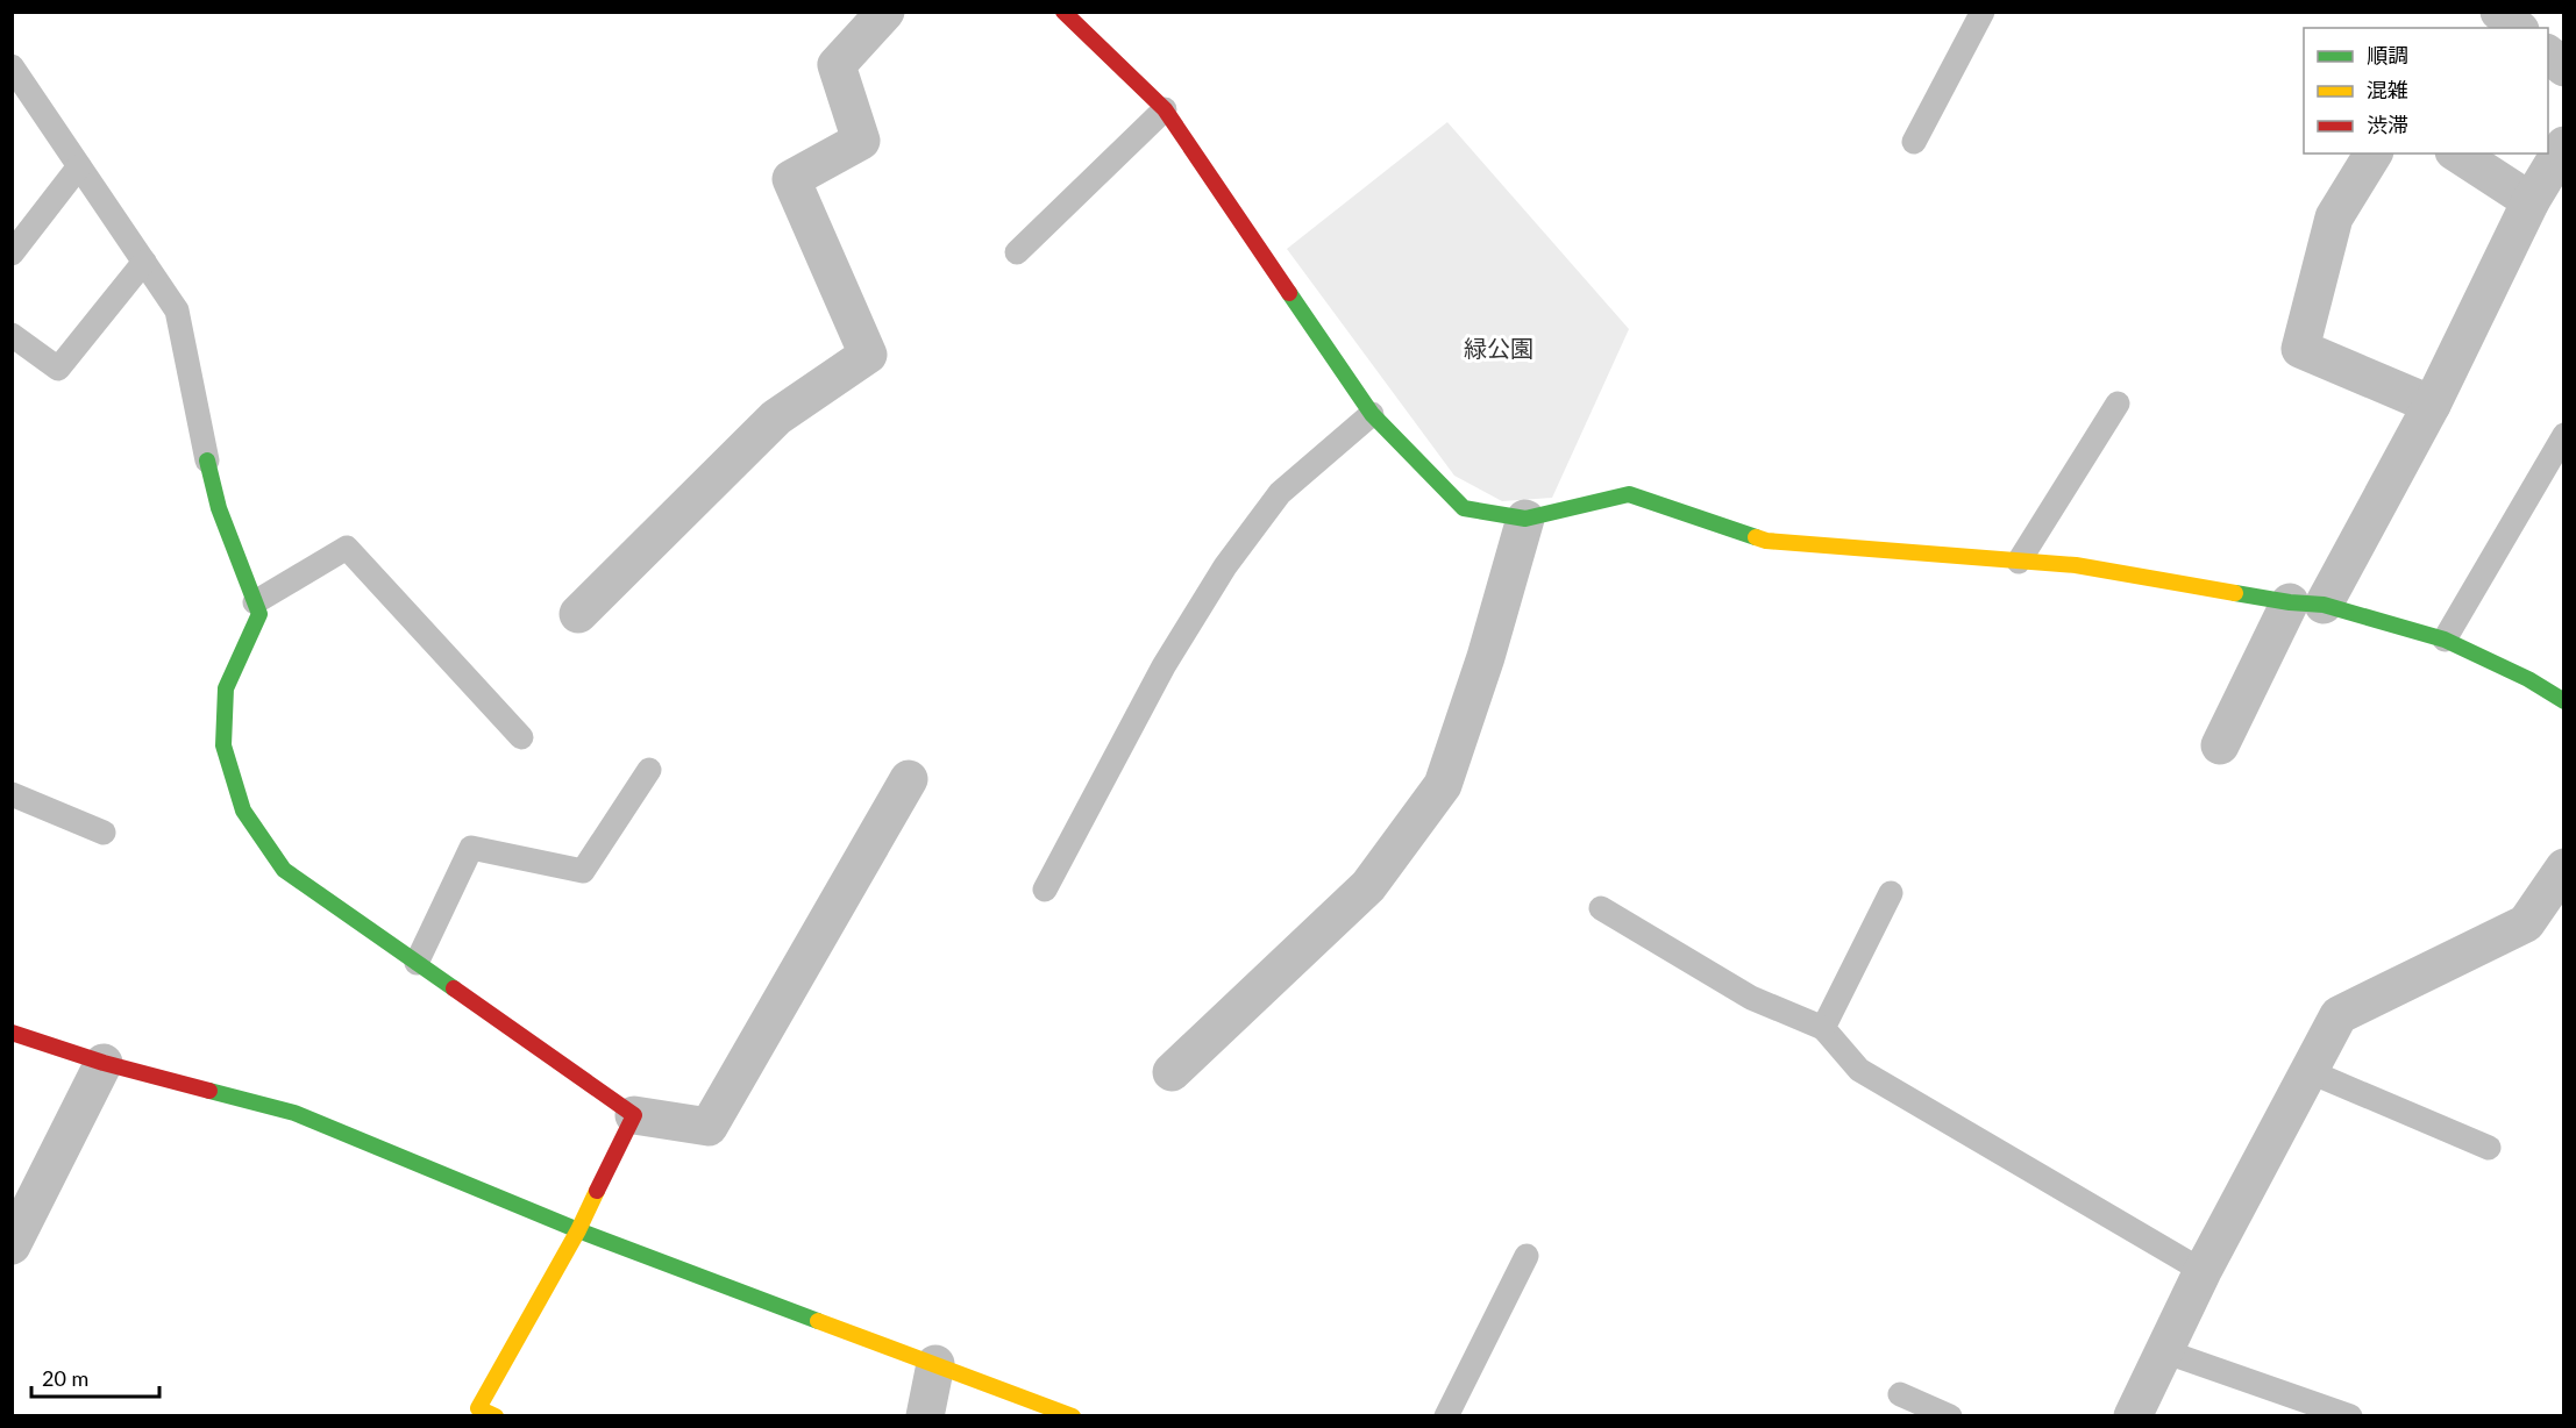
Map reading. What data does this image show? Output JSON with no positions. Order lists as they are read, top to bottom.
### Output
{
  "parks": ["緑公園"],
  "legend": ["順調", "混雑", "渋滞"],
  "scale_bar": "20 m"
}
